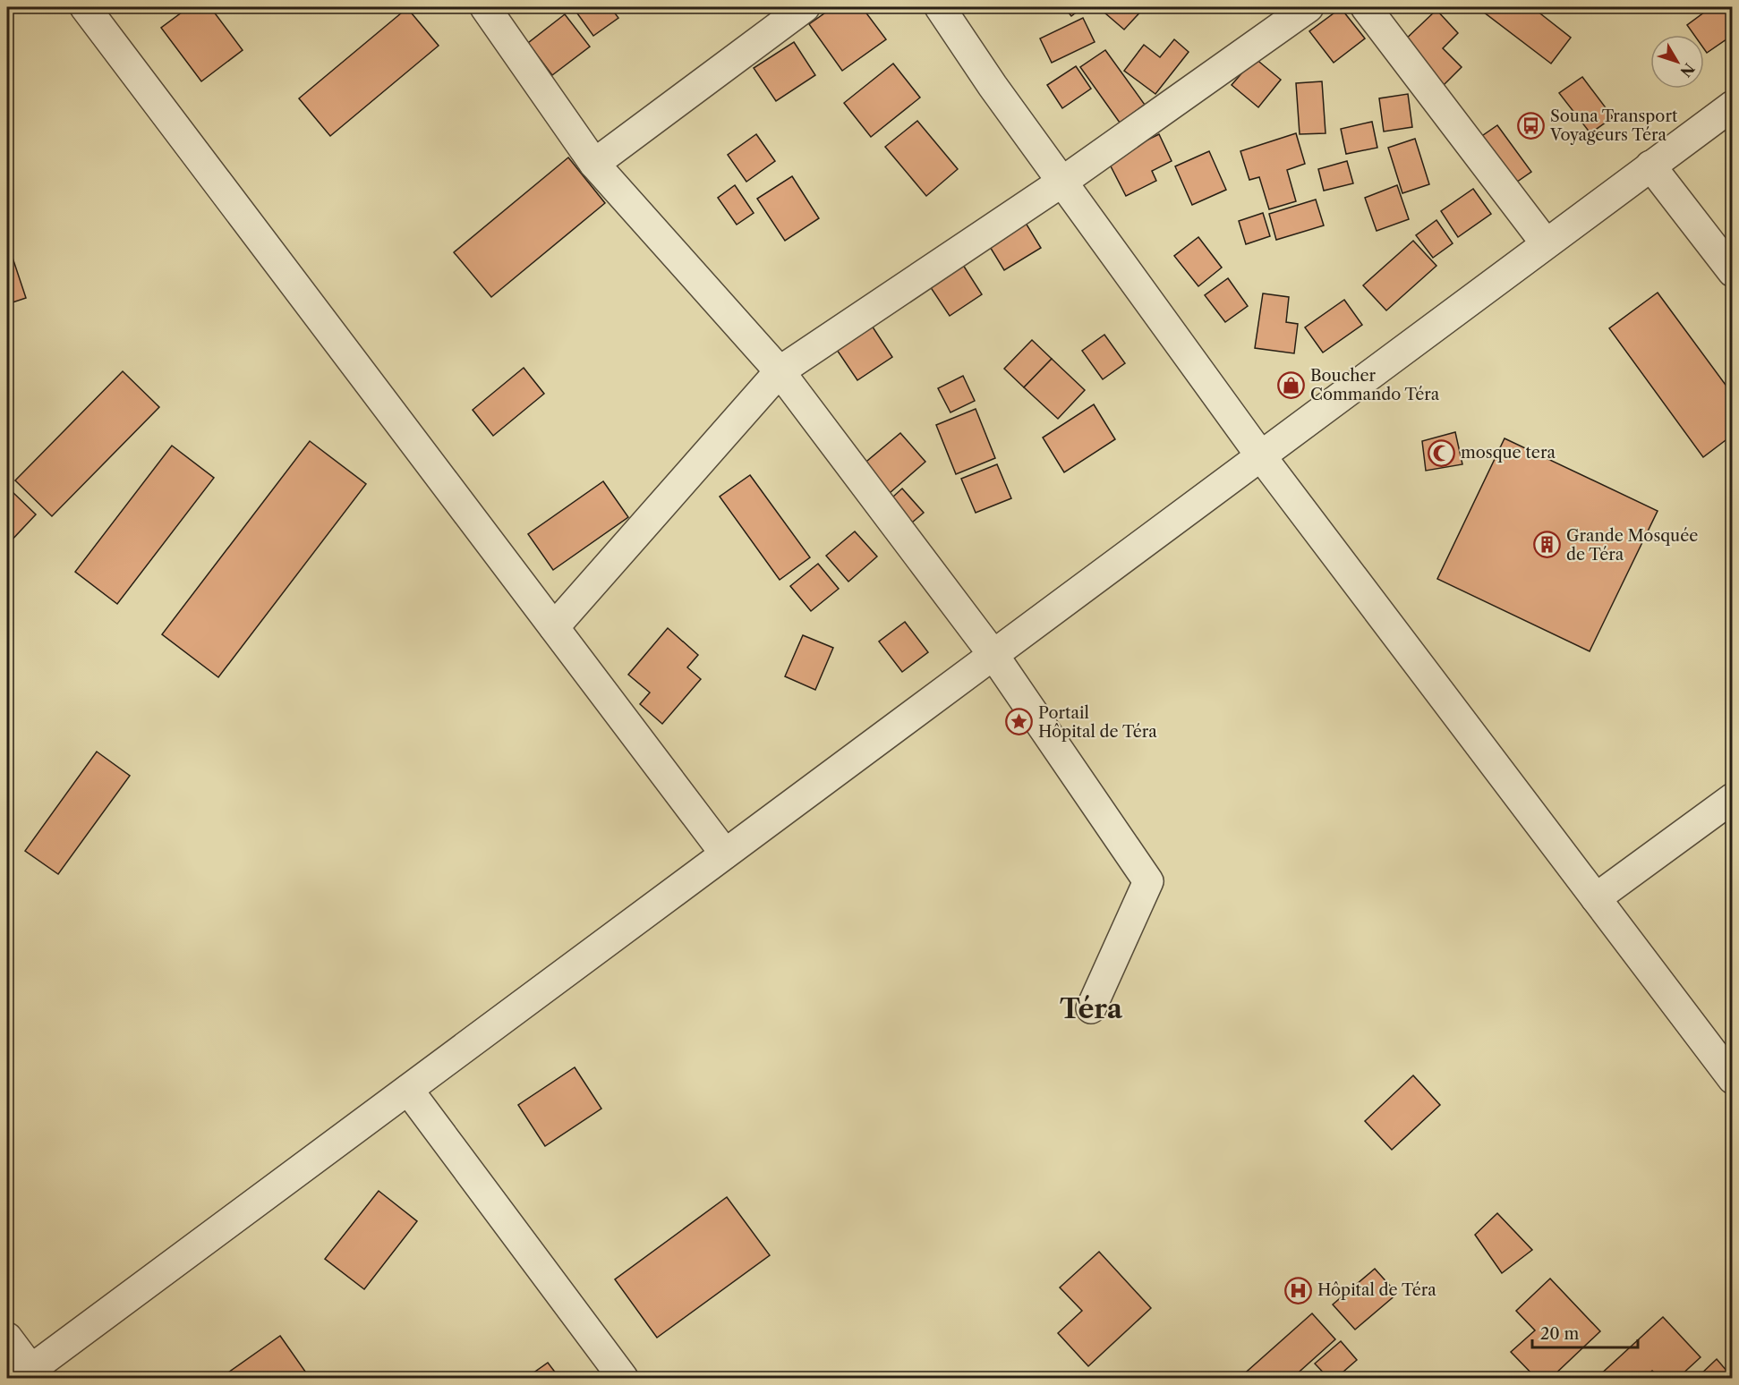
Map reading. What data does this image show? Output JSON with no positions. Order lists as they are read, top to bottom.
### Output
{
  "districts": ["Téra"],
  "places": {
    "bus stop": ["Souna Transport Voyageurs Téra"],
    "shop": ["Boucher Commando Téra"],
    "mosque": ["mosque tera"],
    "building": ["Grande Mosquée de Téra"],
    "place": ["Portail Hôpital de Téra"],
    "hospital": ["Hôpital de Téra"]
  },
  "scale_bar": "20 m",
  "north": "bottom right"
}
